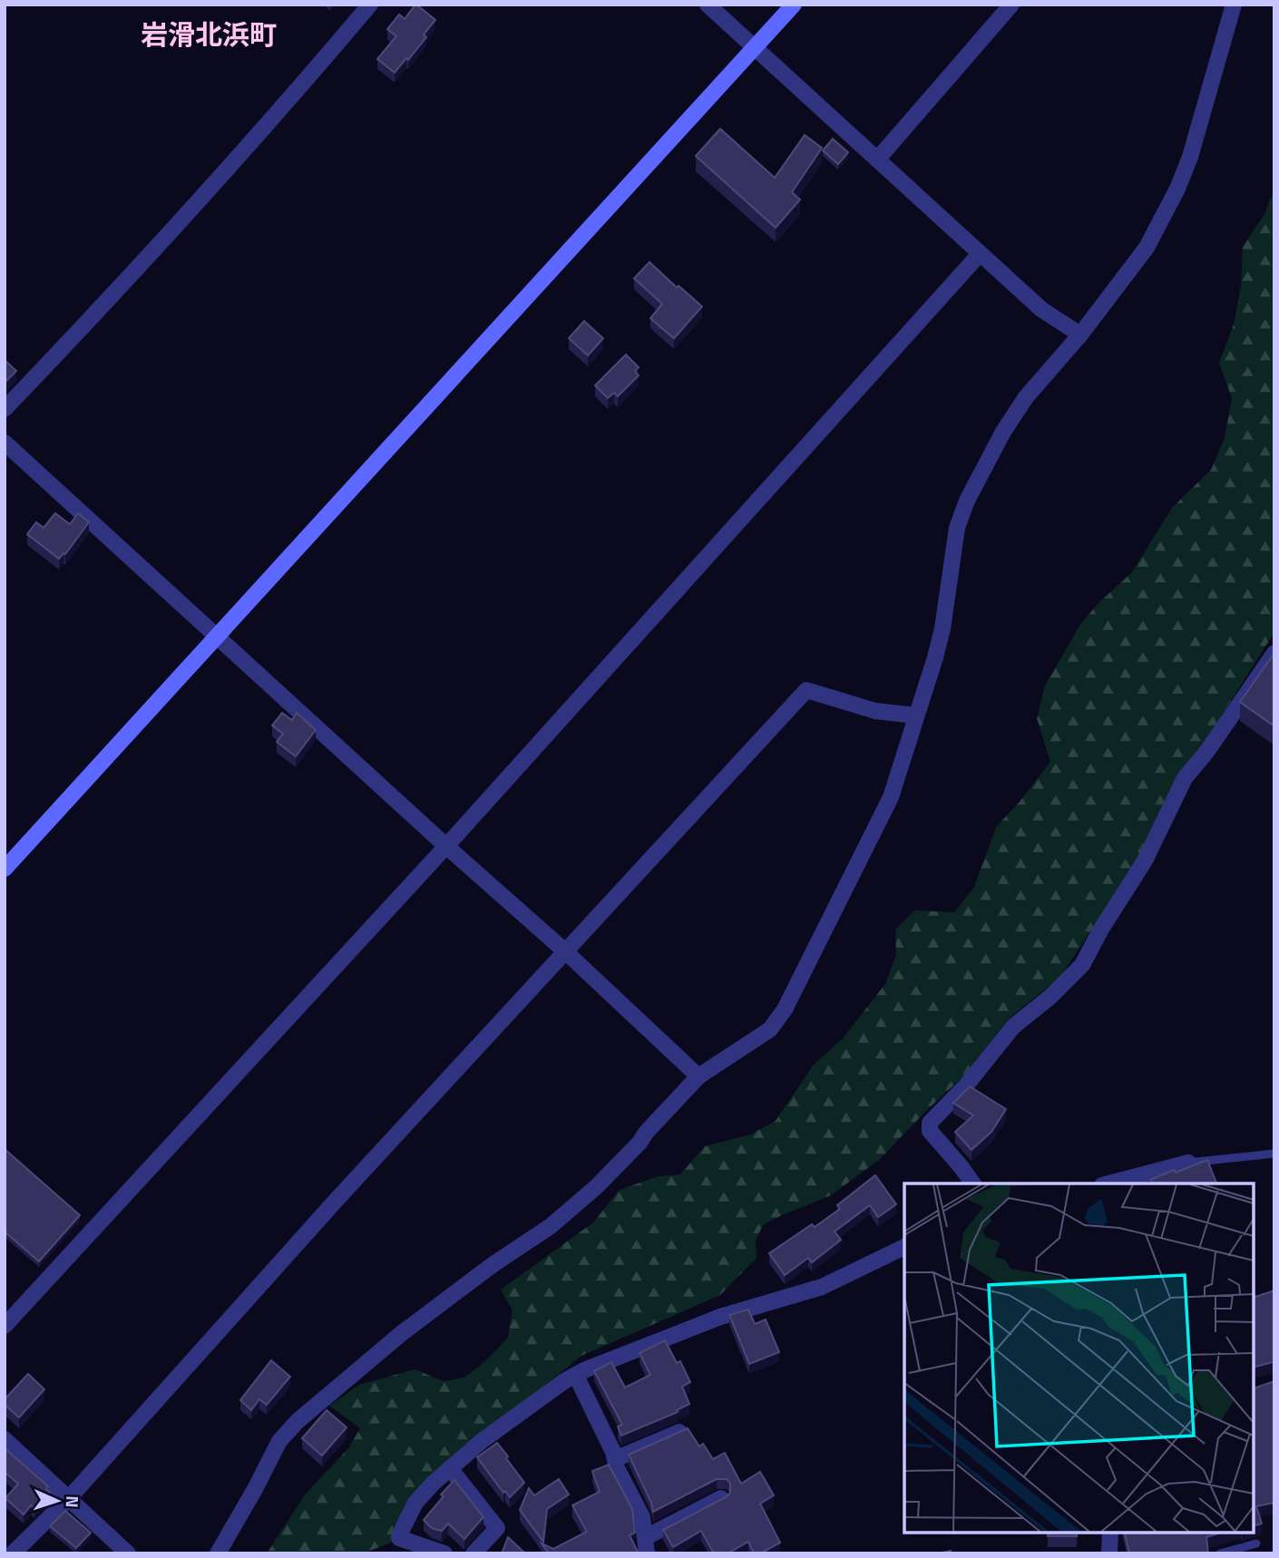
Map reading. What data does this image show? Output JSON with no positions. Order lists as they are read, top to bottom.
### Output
{
  "districts": ["岩滑北浜町"],
  "north": "right"
}
